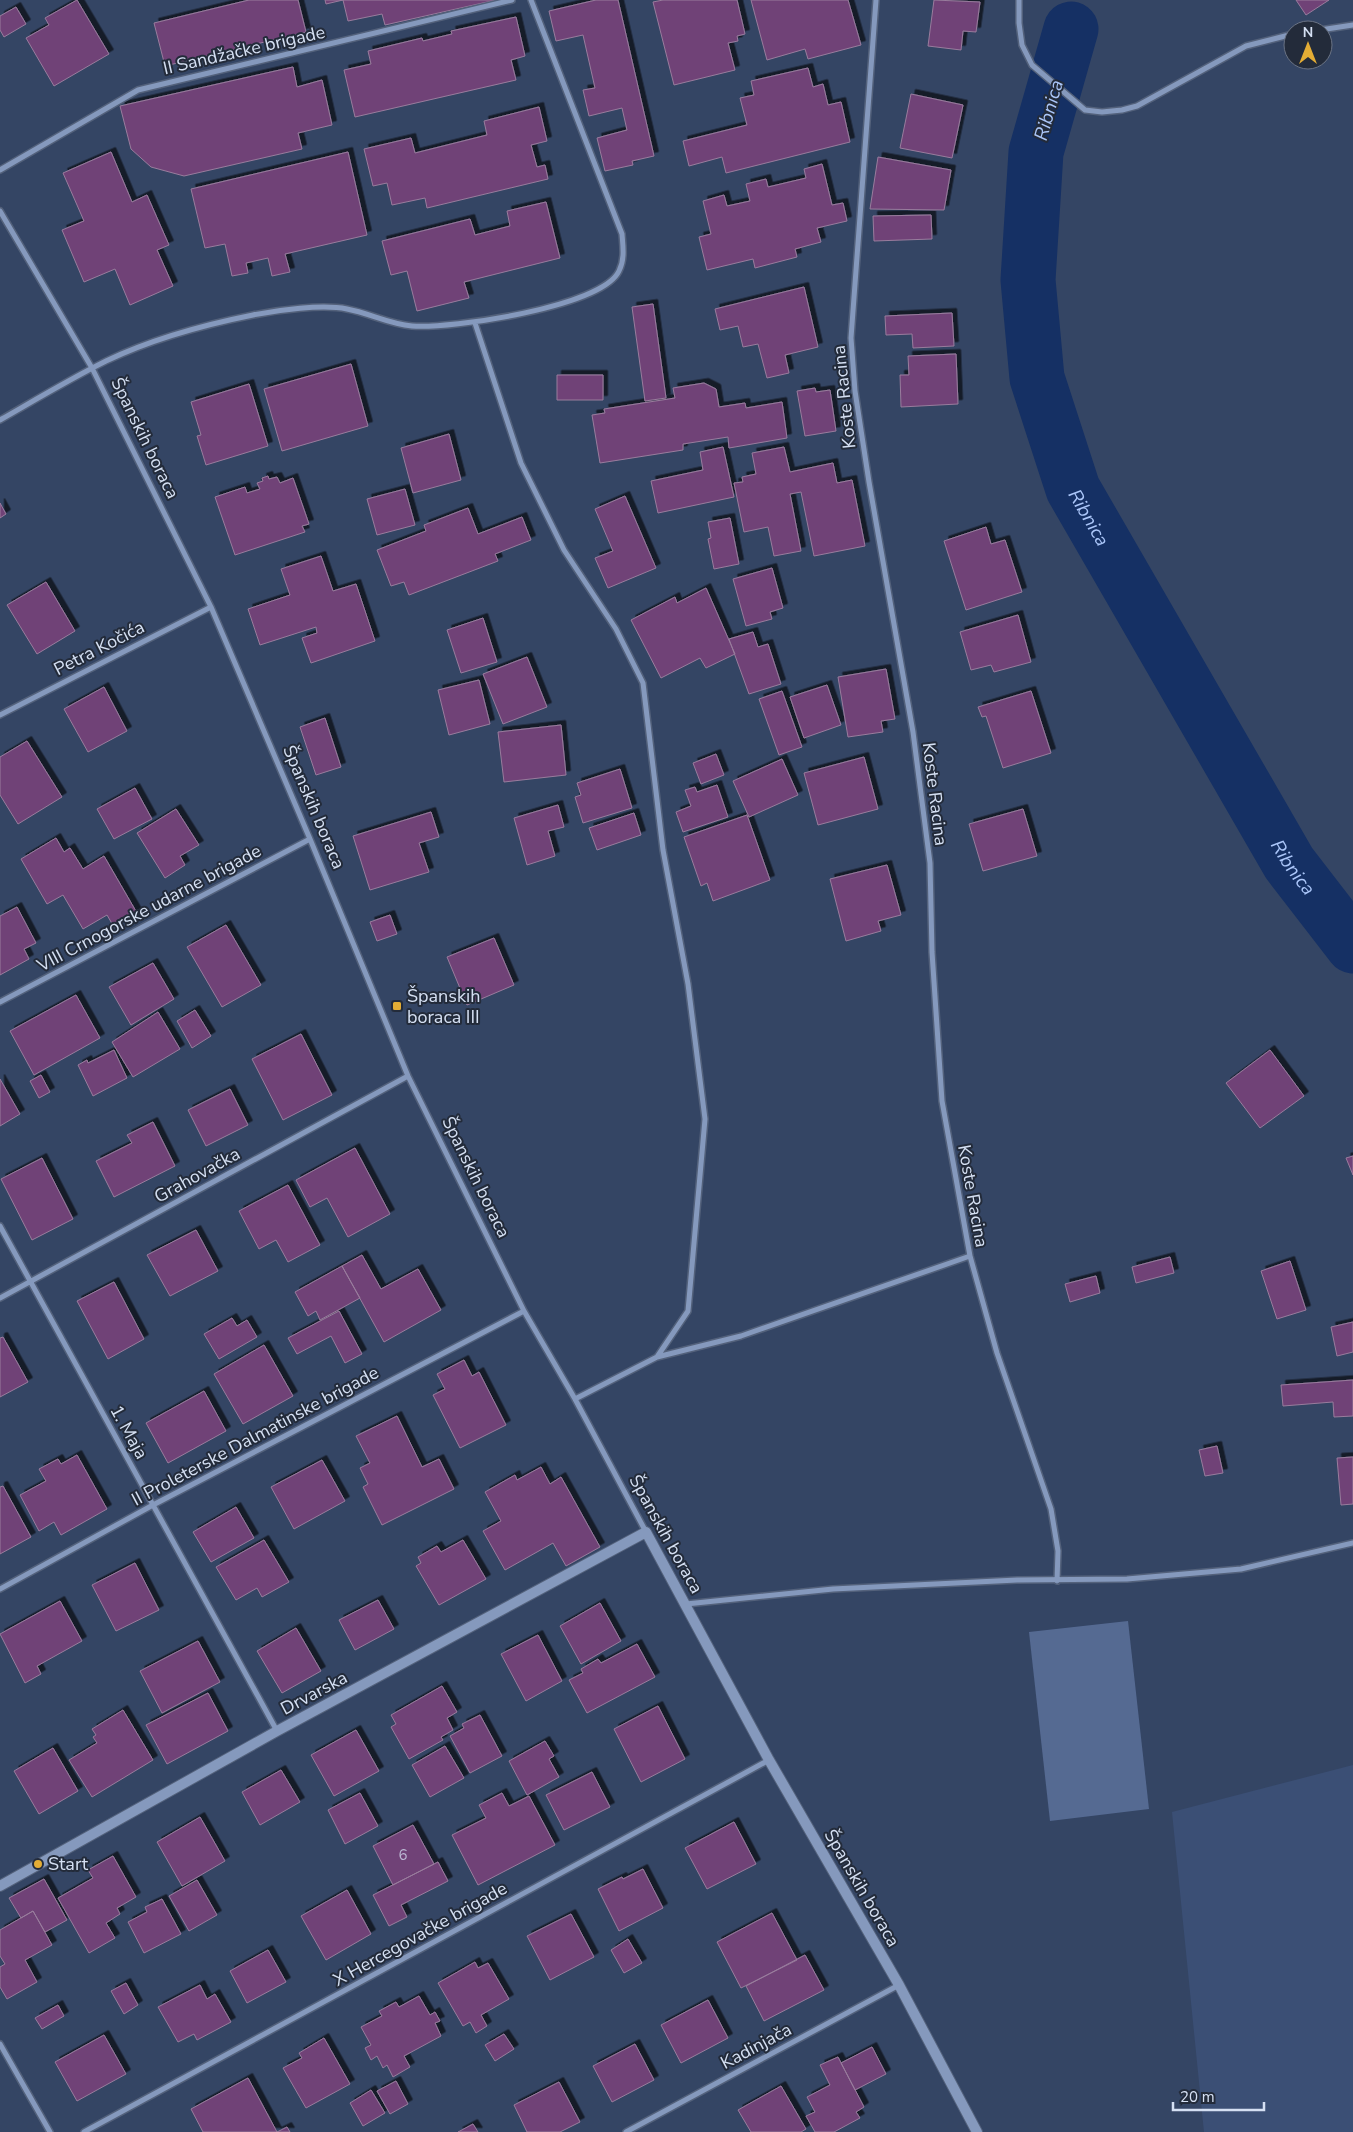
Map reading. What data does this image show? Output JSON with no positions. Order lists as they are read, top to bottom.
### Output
{
  "streets": {
    "main road": ["Španskih boraca", "Drvarska"],
    "street": [
      "II Sandžačke brigade",
      "Koste Racina",
      "Petra Kočića",
      "VIII Crnogorske udarne brigade",
      "Grahovačka",
      "1. Maja",
      "II Proleterske Dalmatinske brigade",
      "X Hercegovačke brigade",
      "Kadinjača"
    ]
  },
  "crossings": [
    ["Španskih boraca", "Petra Kočića"],
    ["Španskih boraca", "VIII Crnogorske udarne brigade"],
    ["Španskih boraca", "Grahovačka"],
    ["Španskih boraca", "II Proleterske Dalmatinske brigade"],
    ["Španskih boraca", "Drvarska"],
    ["Španskih boraca", "X Hercegovačke brigade"],
    ["Španskih boraca", "Kadinjača"],
    ["Grahovačka", "1. Maja"],
    ["1. Maja", "II Proleterske Dalmatinske brigade"],
    ["1. Maja", "Drvarska"]
  ],
  "water": ["Ribnica"],
  "places": {
    "transit": ["Španskih boraca III"],
    "other": ["Start"]
  },
  "house_numbers": ["6"],
  "scale_bar": "20 m",
  "north": "top"
}
